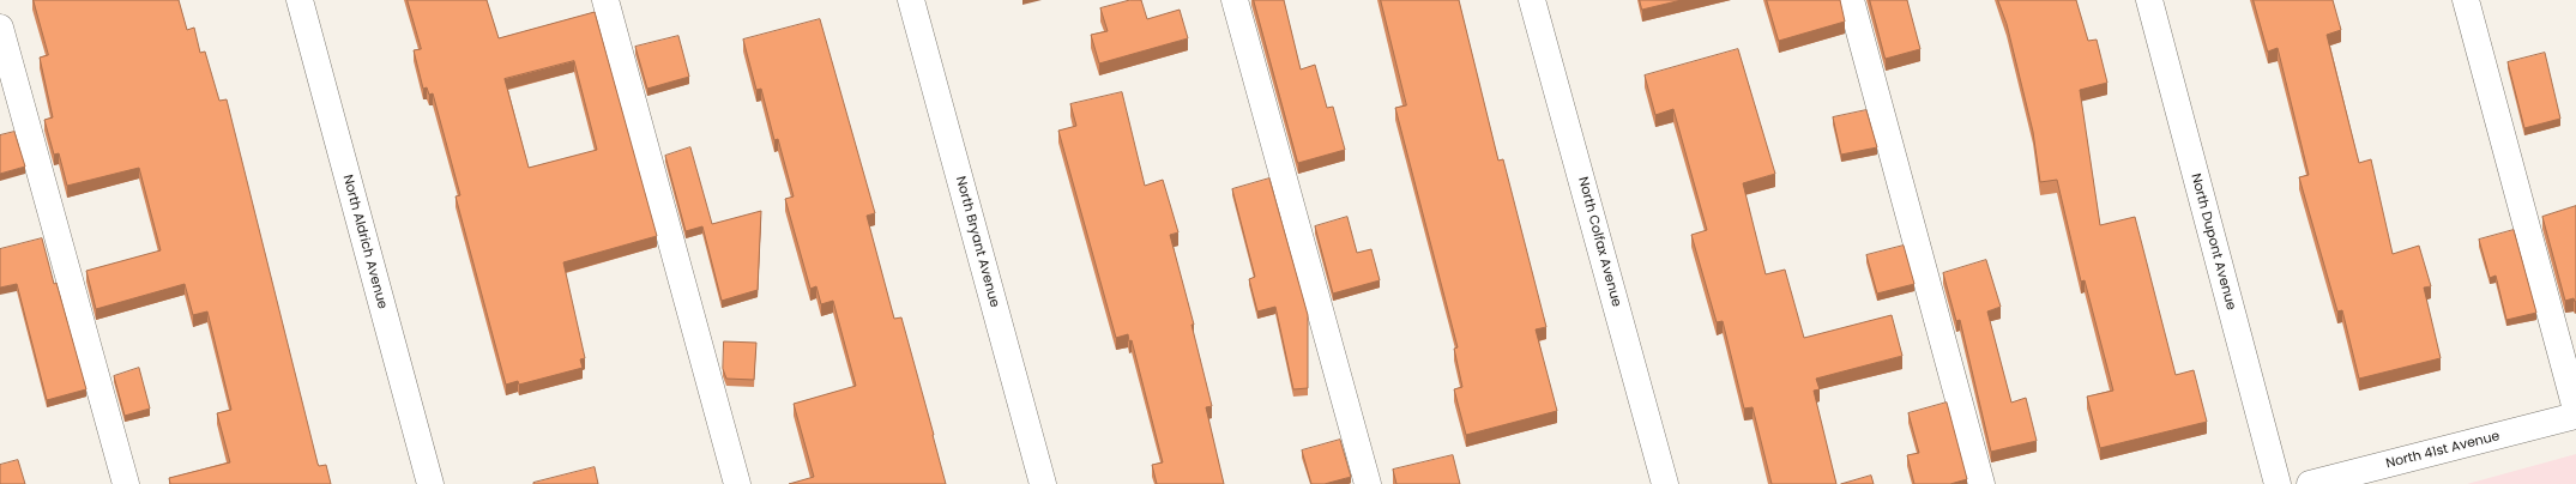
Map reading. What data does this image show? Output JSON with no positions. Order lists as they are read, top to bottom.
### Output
{
  "streets": {
    "street": [
      "North Aldrich Avenue",
      "North Bryant Avenue",
      "North Colfax Avenue",
      "North Dupont Avenue",
      "North 41st Avenue"
    ]
  }
}
